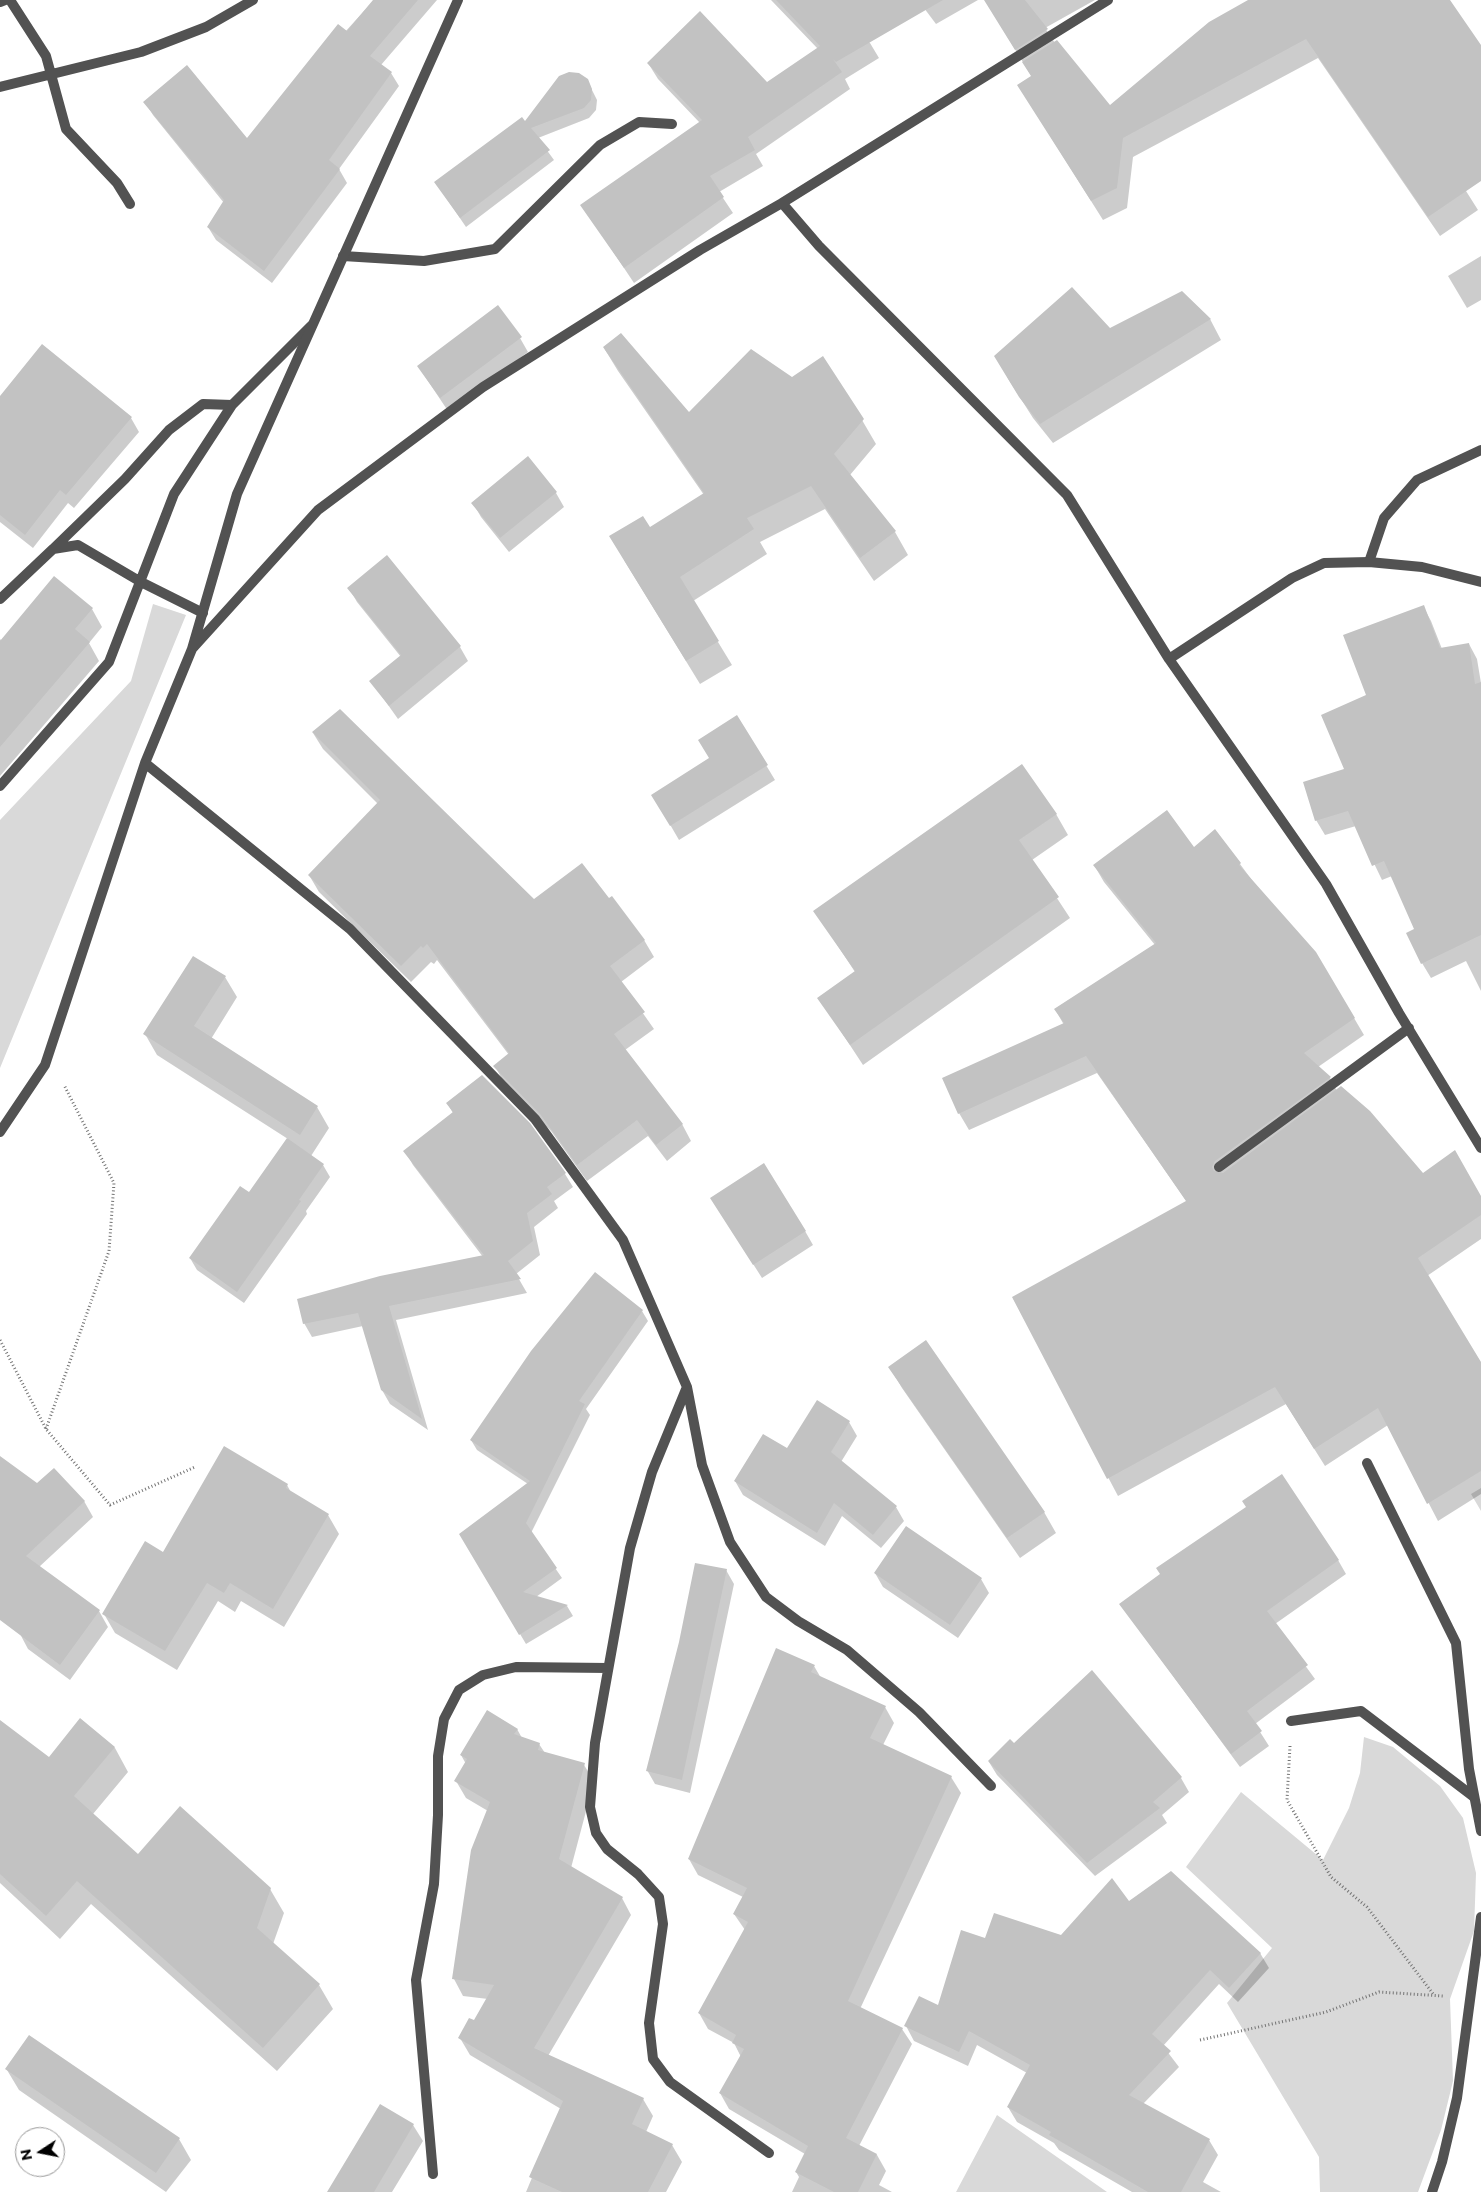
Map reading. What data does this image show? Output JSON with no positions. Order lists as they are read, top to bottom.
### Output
{
  "north": "left"
}
